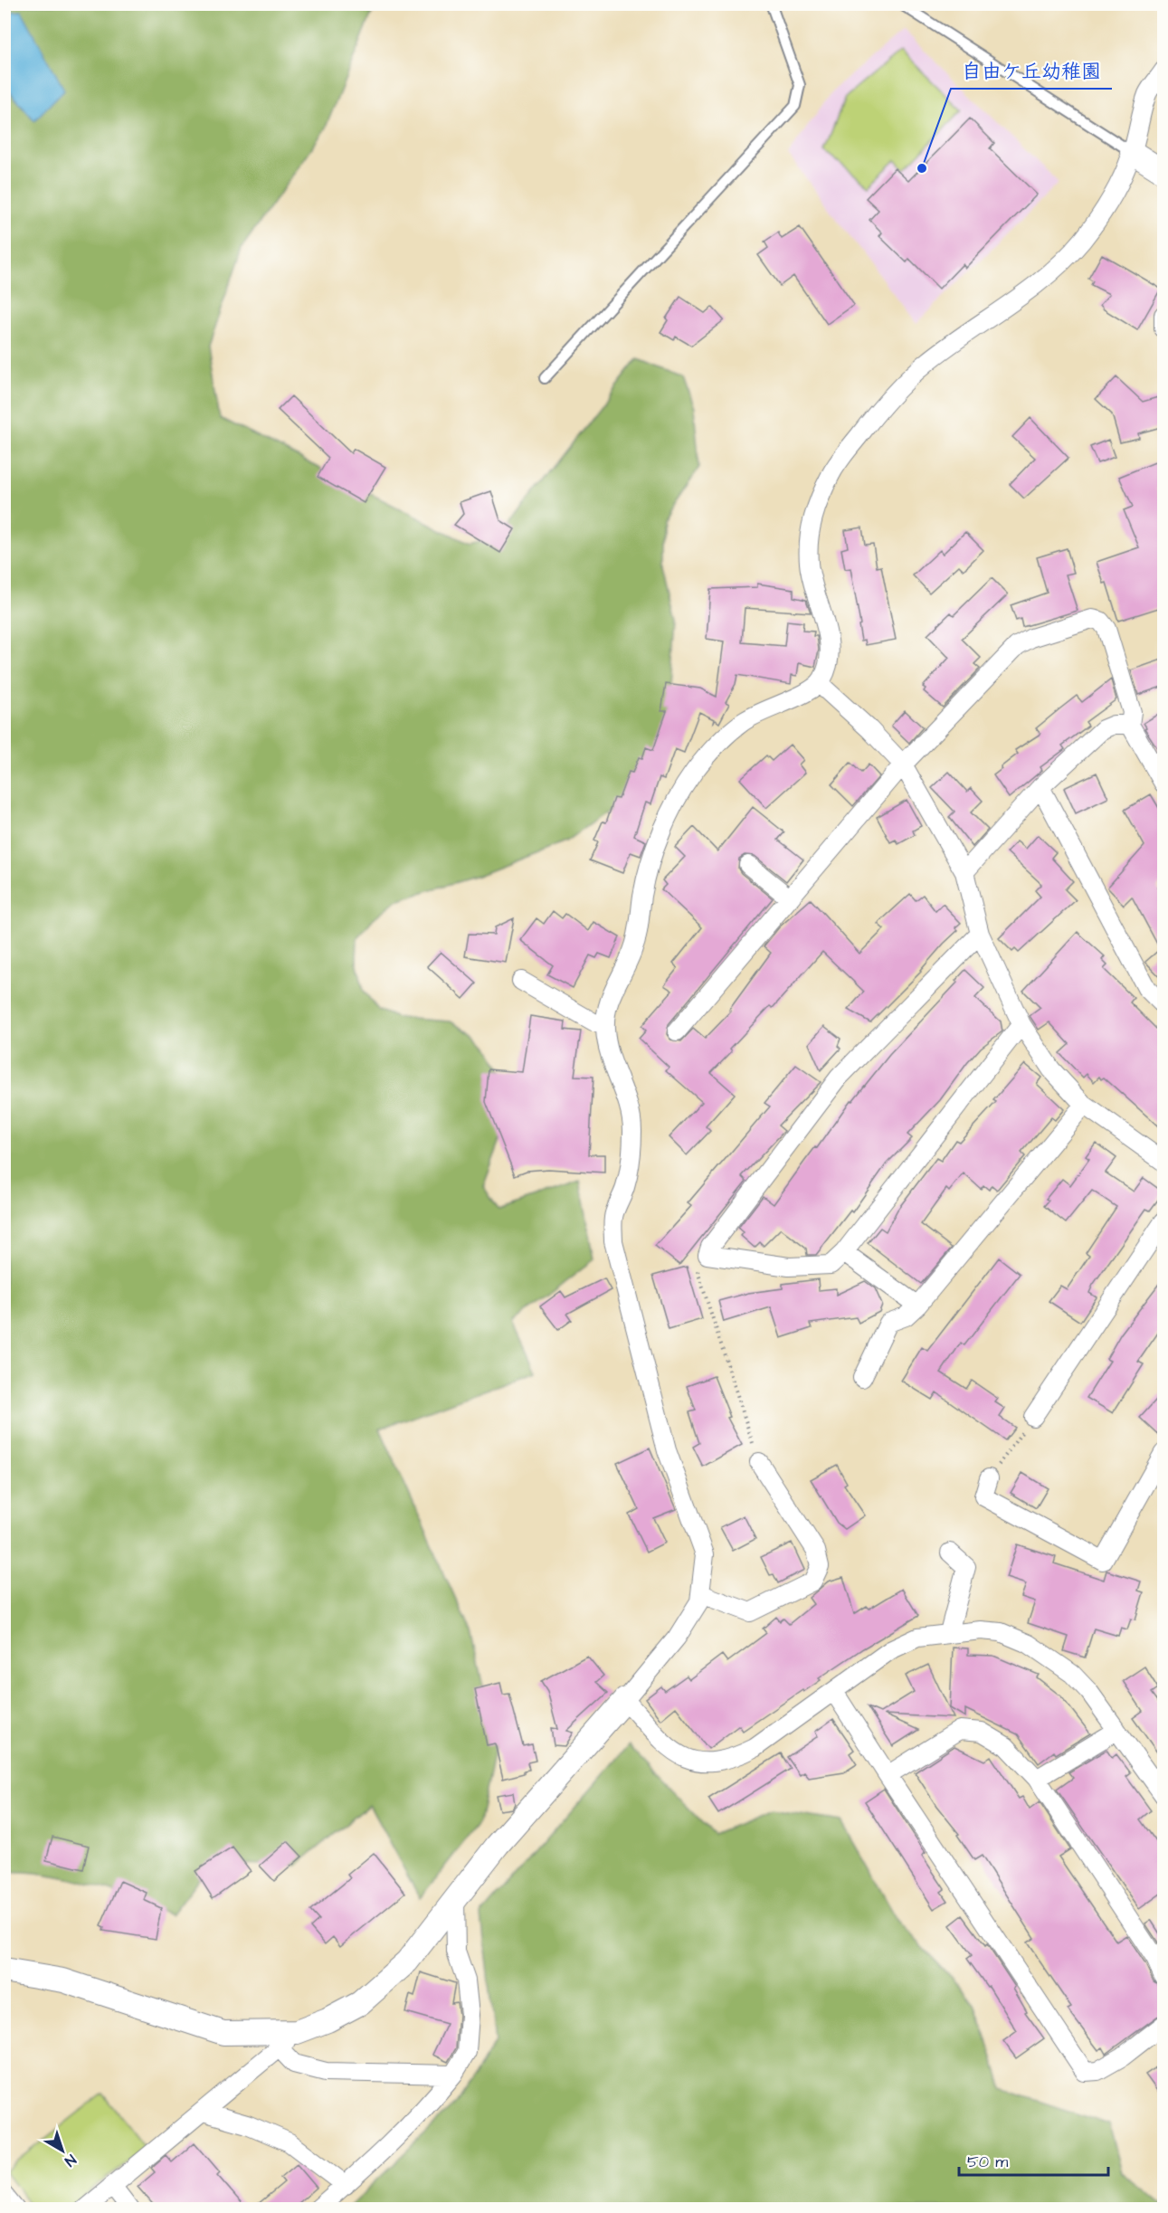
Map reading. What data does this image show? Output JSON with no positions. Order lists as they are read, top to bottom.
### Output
{
  "places": ["自由ケ丘幼稚園"],
  "scale_bar": "50 m",
  "north": "bottom right"
}
